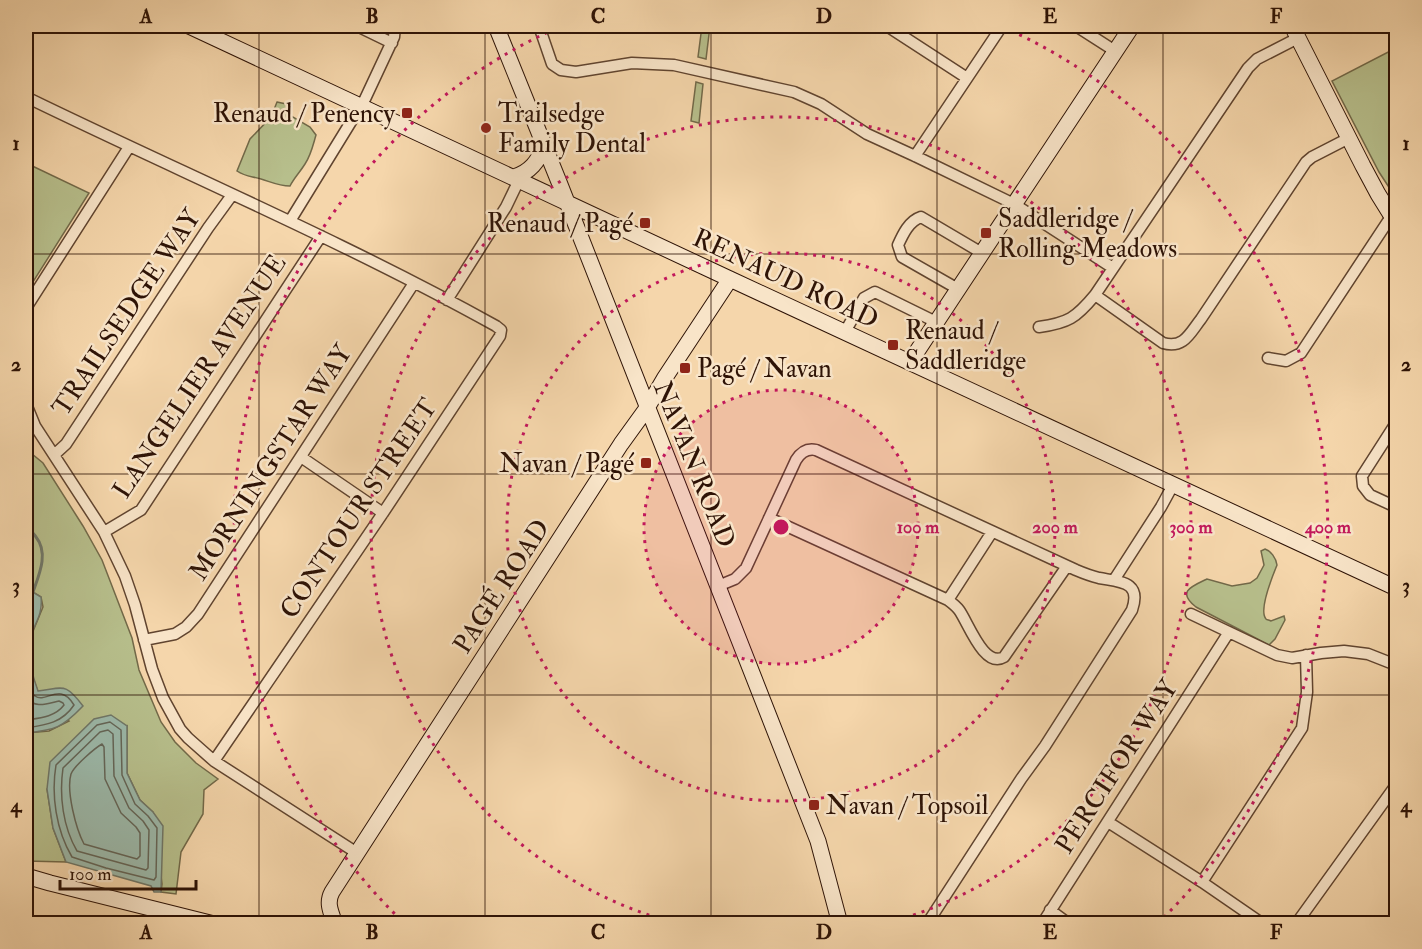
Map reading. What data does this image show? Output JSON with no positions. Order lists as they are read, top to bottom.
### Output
{
  "streets": {
    "street": [
      "RENAUD ROAD",
      "TRAILSEDGE WAY",
      "LANGELIER AVENUE",
      "MORNINGSTAR WAY",
      "NAVAN ROAD",
      "CONTOUR STREET",
      "PAGÉ ROAD",
      "PERCIFOR WAY"
    ]
  },
  "crossings": [
    ["RENAUD ROAD", "NAVAN ROAD"],
    ["RENAUD ROAD", "PAGÉ ROAD"],
    ["TRAILSEDGE WAY", "LANGELIER AVENUE"],
    ["TRAILSEDGE WAY", "MORNINGSTAR WAY"],
    ["TRAILSEDGE WAY", "CONTOUR STREET"],
    ["TRAILSEDGE WAY", "PAGÉ ROAD"],
    ["NAVAN ROAD", "PAGÉ ROAD"]
  ],
  "places": {
    "transit": [
      "Renaud / Penency",
      "Renaud / Pagé",
      "Saddleridge / Rolling Meadows",
      "Renaud / Saddleridge",
      "Pagé / Navan",
      "Navan / Pagé",
      "Navan / Topsoil"
    ],
    "other": ["Trailsedge Family Dental"]
  },
  "scale_bar": "100 m",
  "grid": {
    "columns": [
      "A",
      "B",
      "C",
      "D",
      "E",
      "F"
    ],
    "rows": [
      "1",
      "2",
      "3",
      "4"
    ]
  },
  "rings": [
    "100 m",
    "200 m",
    "300 m",
    "400 m"
  ]
}
